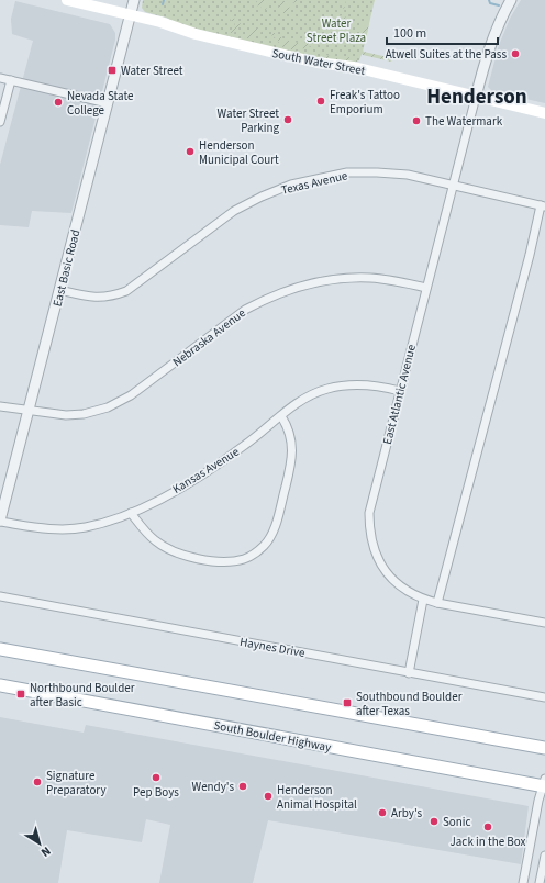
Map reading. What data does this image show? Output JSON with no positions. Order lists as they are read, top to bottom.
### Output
{
  "streets": {
    "main road": ["South Water Street", "South Boulder Highway"],
    "street": [
      "Texas Avenue",
      "East Basic Road",
      "Nebraska Avenue",
      "East Atlantic Avenue",
      "Kansas Avenue",
      "Haynes Drive"
    ]
  },
  "crossings": [
    ["South Water Street", "East Basic Road"],
    ["South Water Street", "East Atlantic Avenue"],
    ["Texas Avenue", "East Basic Road"],
    ["Texas Avenue", "East Atlantic Avenue"],
    ["East Basic Road", "Nebraska Avenue"],
    ["East Basic Road", "Kansas Avenue"],
    ["Nebraska Avenue", "East Atlantic Avenue"],
    ["East Atlantic Avenue", "Kansas Avenue"]
  ],
  "districts": ["Henderson"],
  "parks": ["Water Street Plaza"],
  "places": {
    "other": [
      "Atwell Suites at the Pass",
      "Freak's Tattoo Emporium",
      "Nevada State College",
      "Water Street Parking",
      "The Watermark",
      "Henderson Municipal Court",
      "Pep Boys",
      "Signature Preparatory",
      "Wendy's",
      "Henderson Animal Hospital",
      "Arby's",
      "Sonic",
      "Jack in the Box"
    ],
    "transit": ["Water Street", "Northbound Boulder after Basic", "Southbound Boulder after Texas"]
  },
  "scale_bar": "100 m",
  "north": "bottom right"
}
